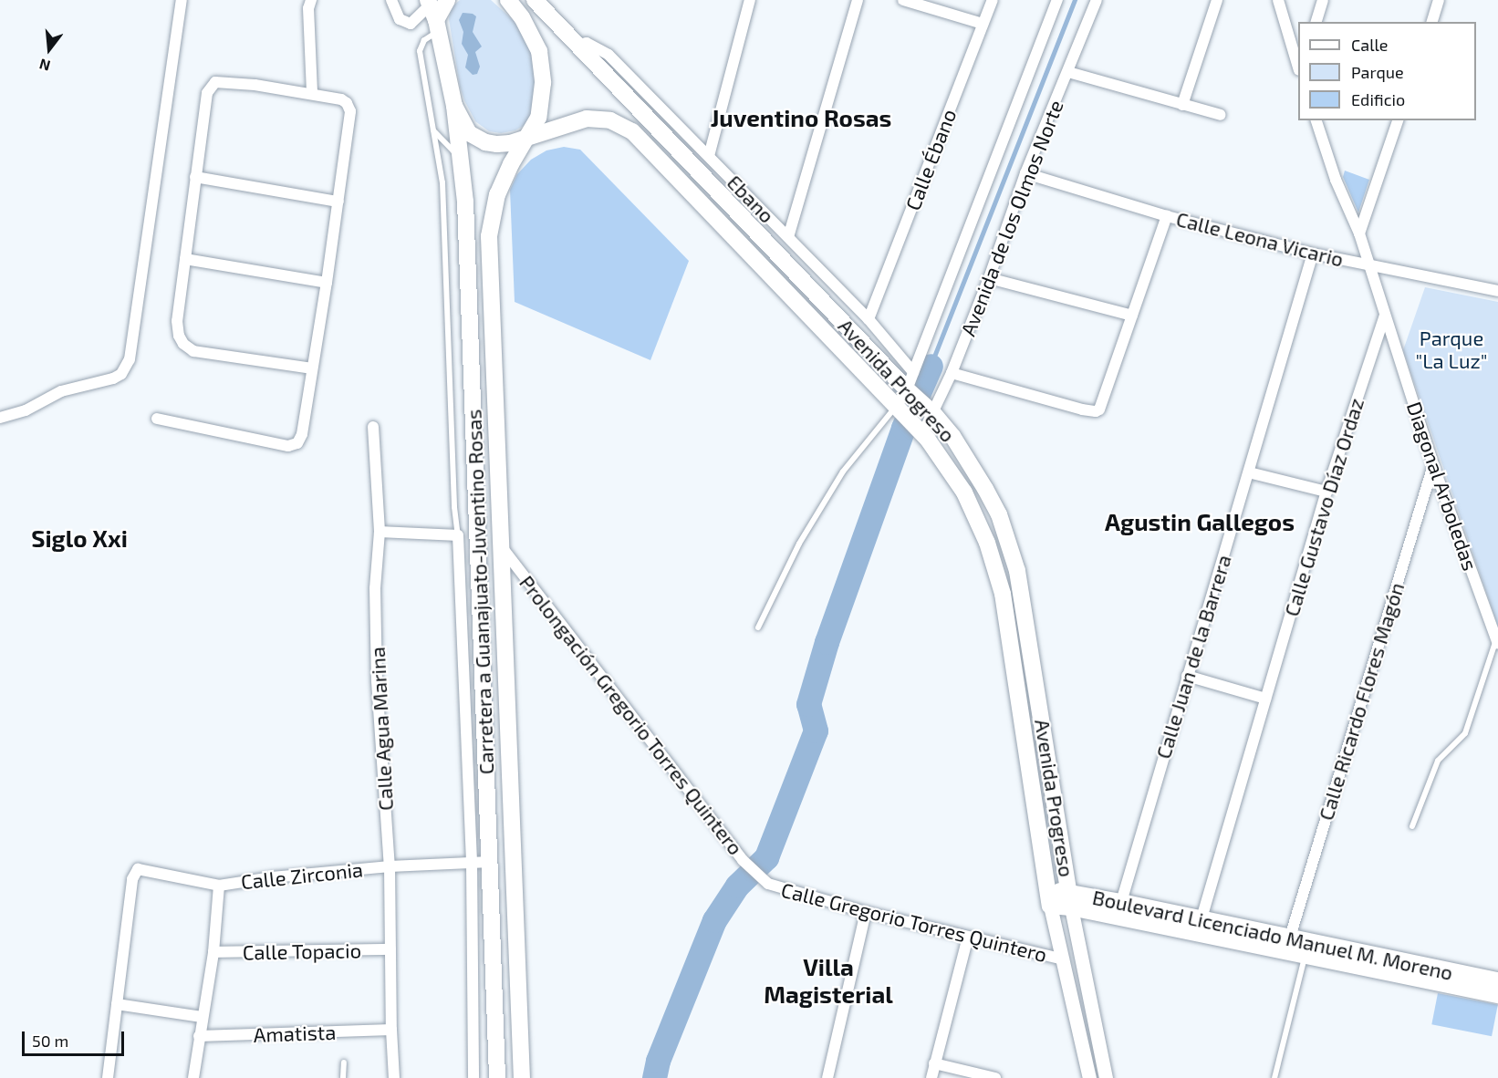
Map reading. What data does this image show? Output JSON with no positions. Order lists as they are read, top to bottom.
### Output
{
  "streets": {
    "main road": ["Avenida Progreso", "Carretera a Guanajuato-Juventino Rosas", "Boulevard Licenciado Manuel M. Moreno"],
    "street": [
      "Calle Ébano",
      "Ebano",
      "Avenida de los Olmos Norte",
      "Calle Leona Vicario",
      "Diagonal Arboledas",
      "Calle Gustavo Díaz Ordaz",
      "Calle Juan de la Barrera",
      "Calle Ricardo Flores Magón",
      "Prolongación Gregorio Torres Quintero",
      "Calle Agua Marina",
      "Calle Zirconia",
      "Calle Gregorio Torres Quintero",
      "Calle Topacio",
      "Amatista"
    ]
  },
  "crossings": [
    ["Calle Ébano", "Ebano"],
    ["Ebano", "Avenida de los Olmos Norte"],
    ["Ebano", "Avenida Progreso"],
    ["Avenida de los Olmos Norte", "Calle Leona Vicario"],
    ["Avenida de los Olmos Norte", "Avenida Progreso"],
    ["Calle Leona Vicario", "Diagonal Arboledas"],
    ["Calle Leona Vicario", "Calle Juan de la Barrera"],
    ["Avenida Progreso", "Carretera a Guanajuato-Juventino Rosas"],
    ["Avenida Progreso", "Calle Gregorio Torres Quintero"],
    ["Avenida Progreso", "Boulevard Licenciado Manuel M. Moreno"],
    ["Diagonal Arboledas", "Calle Gustavo Díaz Ordaz"],
    ["Diagonal Arboledas", "Calle Ricardo Flores Magón"],
    ["Calle Gustavo Díaz Ordaz", "Boulevard Licenciado Manuel M. Moreno"],
    ["Carretera a Guanajuato-Juventino Rosas", "Prolongación Gregorio Torres Quintero"],
    ["Carretera a Guanajuato-Juventino Rosas", "Calle Zirconia"],
    ["Calle Juan de la Barrera", "Boulevard Licenciado Manuel M. Moreno"],
    ["Calle Ricardo Flores Magón", "Boulevard Licenciado Manuel M. Moreno"],
    ["Prolongación Gregorio Torres Quintero", "Calle Gregorio Torres Quintero"],
    ["Calle Agua Marina", "Calle Zirconia"],
    ["Calle Agua Marina", "Calle Topacio"],
    ["Calle Agua Marina", "Amatista"]
  ],
  "districts": [
    "Juventino Rosas",
    "Agustin Gallegos",
    "Siglo Xxi",
    "Villa Magisterial"
  ],
  "parks": ["Parque \"La Luz\""],
  "legend": ["Calle", "Parque", "Edificio"],
  "scale_bar": "50 m",
  "north": "bottom"
}
